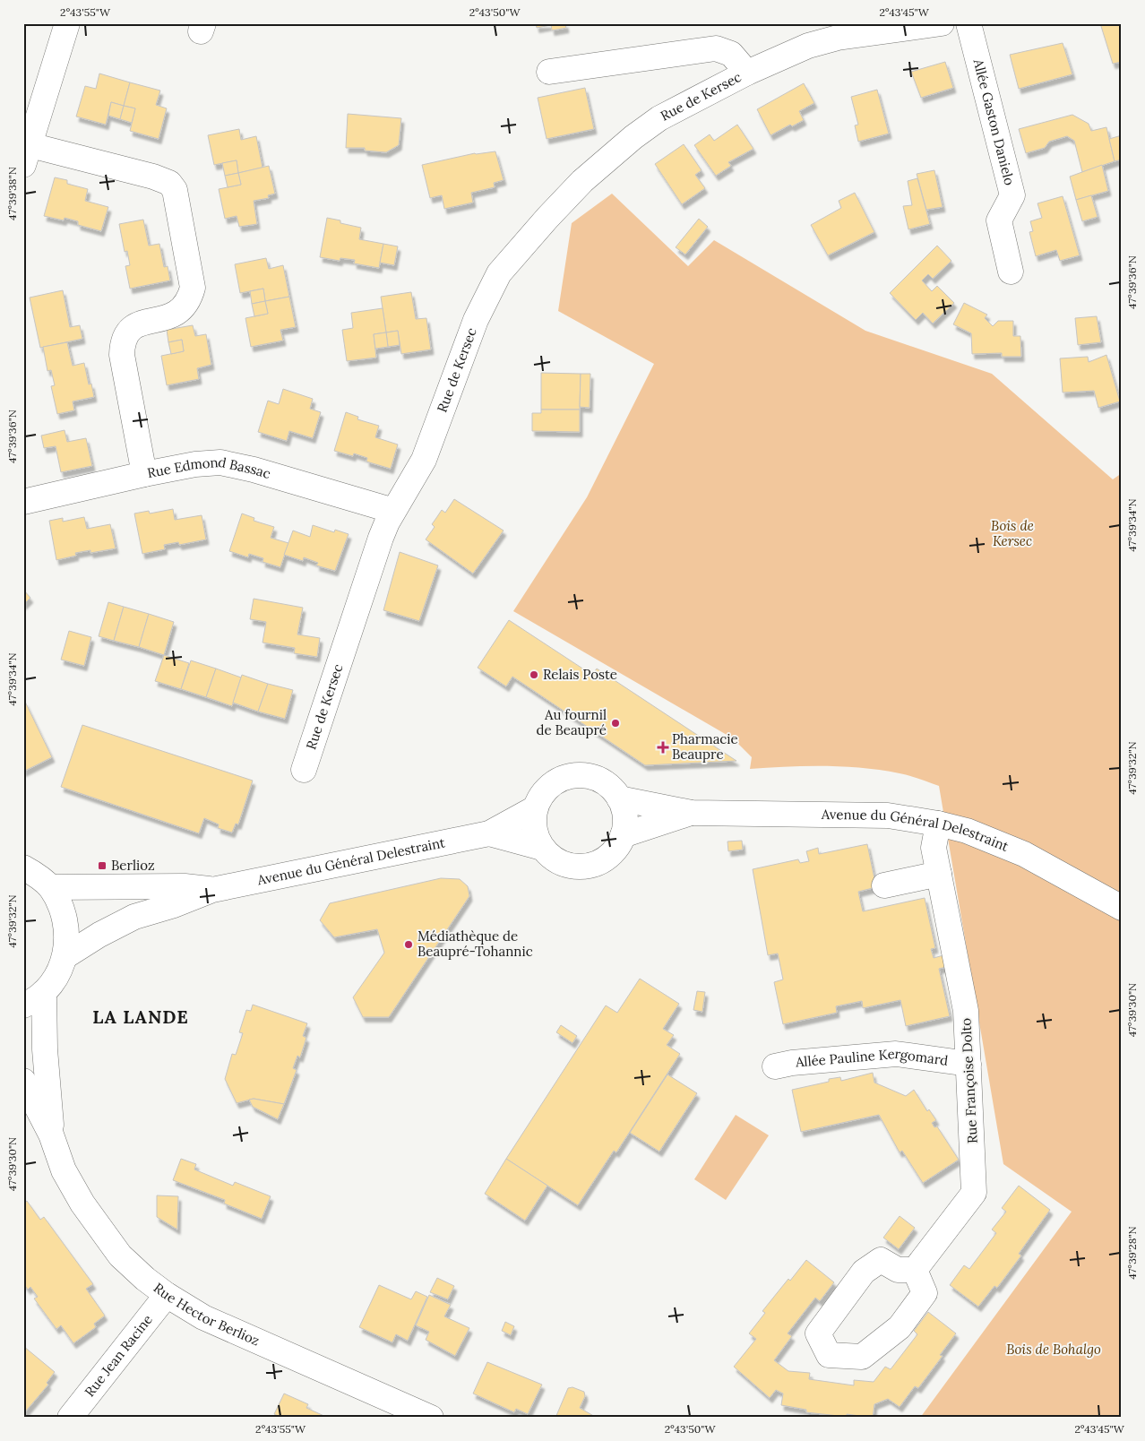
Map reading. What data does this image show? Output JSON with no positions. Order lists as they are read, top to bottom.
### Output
{
  "streets": {
    "street": [
      "Rue de Kersec",
      "Allée Gaston Danielo",
      "Rue Edmond Bassac",
      "Avenue du Général Delestraint",
      "Allée Pauline Kergomard",
      "Rue Françoise Dolto",
      "Rue Hector Berlioz",
      "Rue Jean Racine"
    ]
  },
  "crossings": [
    ["Rue de Kersec", "Rue Edmond Bassac"],
    ["Avenue du Général Delestraint", "Rue Françoise Dolto"],
    ["Allée Pauline Kergomard", "Rue Françoise Dolto"],
    ["Rue Hector Berlioz", "Rue Jean Racine"]
  ],
  "districts": ["LA LANDE"],
  "parks": ["Bois de Kersec", "Bois de Bohalgo"],
  "places": {
    "other": ["Relais Poste", "Au fournil de Beaupré", "Médiathèque de Beaupré-Tohannic"],
    "health": ["Pharmacie Beaupre"],
    "transit": ["Berlioz"]
  },
  "coordinates": [
    "2°43'55\"W",
    "2°43'50\"W",
    "2°43'45\"W",
    "47°39'38\"N",
    "47°39'36\"N",
    "47°39'34\"N",
    "47°39'32\"N",
    "47°39'30\"N",
    "47°39'28\"N"
  ]
}
